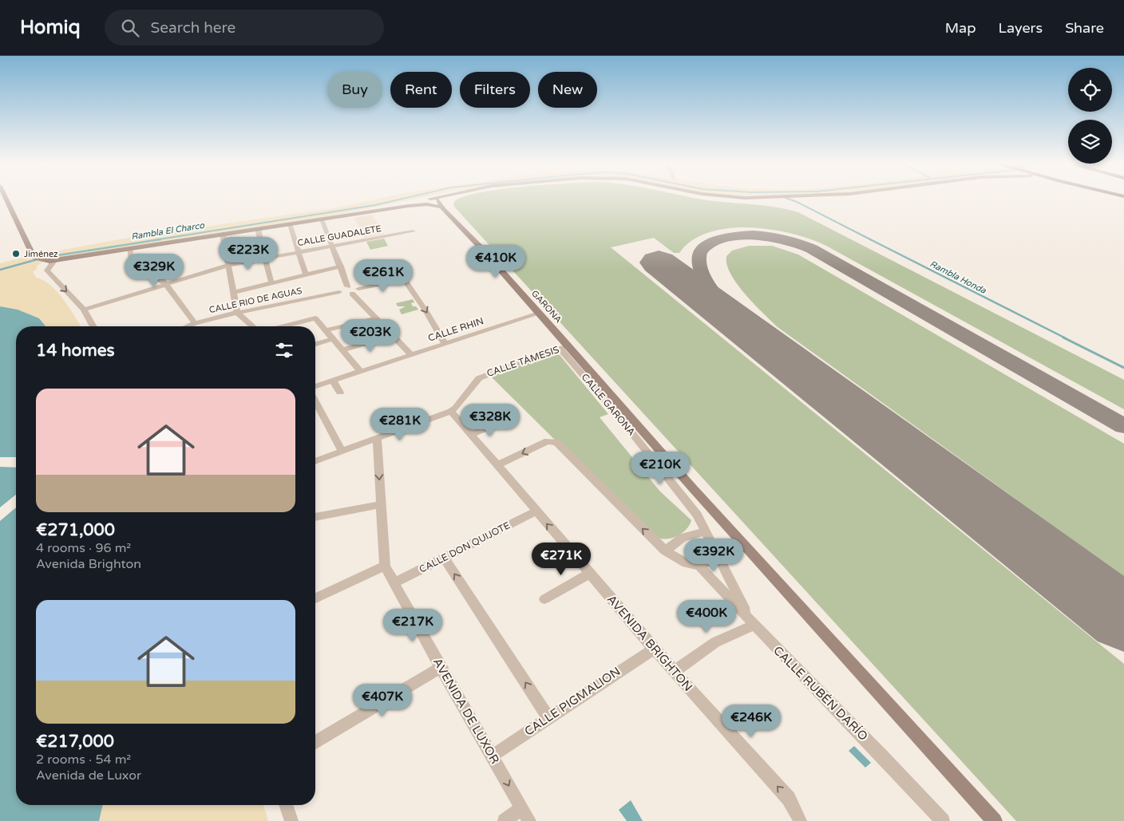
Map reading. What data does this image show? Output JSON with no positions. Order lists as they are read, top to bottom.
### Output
{
  "streets": {
    "main road": ["GARONA"],
    "street": [
      "CALLE GUADALETE",
      "CALLE RIO DE AGUAS",
      "CALLE RHIN",
      "CALLE TÁMESIS",
      "CALLE GARONA",
      "CALLE DON QUIJOTE",
      "AVENIDA BRIGHTON",
      "CALLE RUBÉN DARÍO",
      "CALLE PIGMALION",
      "AVENIDA DE LUXOR"
    ]
  },
  "crossings": [
    ["GARONA", "CALLE RHIN"],
    ["GARONA", "CALLE TÁMESIS"],
    ["GARONA", "CALLE GARONA"],
    ["CALLE TÁMESIS", "CALLE GARONA"],
    ["CALLE TÁMESIS", "AVENIDA BRIGHTON"],
    ["CALLE TÁMESIS", "AVENIDA DE LUXOR"],
    ["CALLE GARONA", "CALLE RUBÉN DARÍO"],
    ["CALLE DON QUIJOTE", "AVENIDA BRIGHTON"],
    ["CALLE DON QUIJOTE", "AVENIDA DE LUXOR"],
    ["AVENIDA BRIGHTON", "CALLE PIGMALION"],
    ["CALLE PIGMALION", "AVENIDA DE LUXOR"]
  ],
  "one_way": ["AVENIDA BRIGHTON"],
  "water": ["Rambla El Charco", "Rambla Honda"],
  "places": ["Jiménez"],
  "page": {
    "header": "Homiq",
    "search": "Search here",
    "nav": ["Map", "Layers", "Share"],
    "chip": [
      "Buy",
      "Rent",
      "Filters",
      "New"
    ],
    "price": [
      "€223K",
      "€410K",
      "€329K",
      "€261K",
      "€203K",
      "€328K",
      "€281K",
      "€210K",
      "€392K",
      "€271K",
      "€400K",
      "€217K",
      "€407K",
      "€246K"
    ],
    "heading": "14 homes",
    "list": [
      {
        "name": "€271,000",
        "note": "4 rooms · 96 m² · Avenida Brighton"
      },
      {
        "name": "€217,000",
        "note": "2 rooms · 54 m² · Avenida de Luxor"
      }
    ]
  }
}
